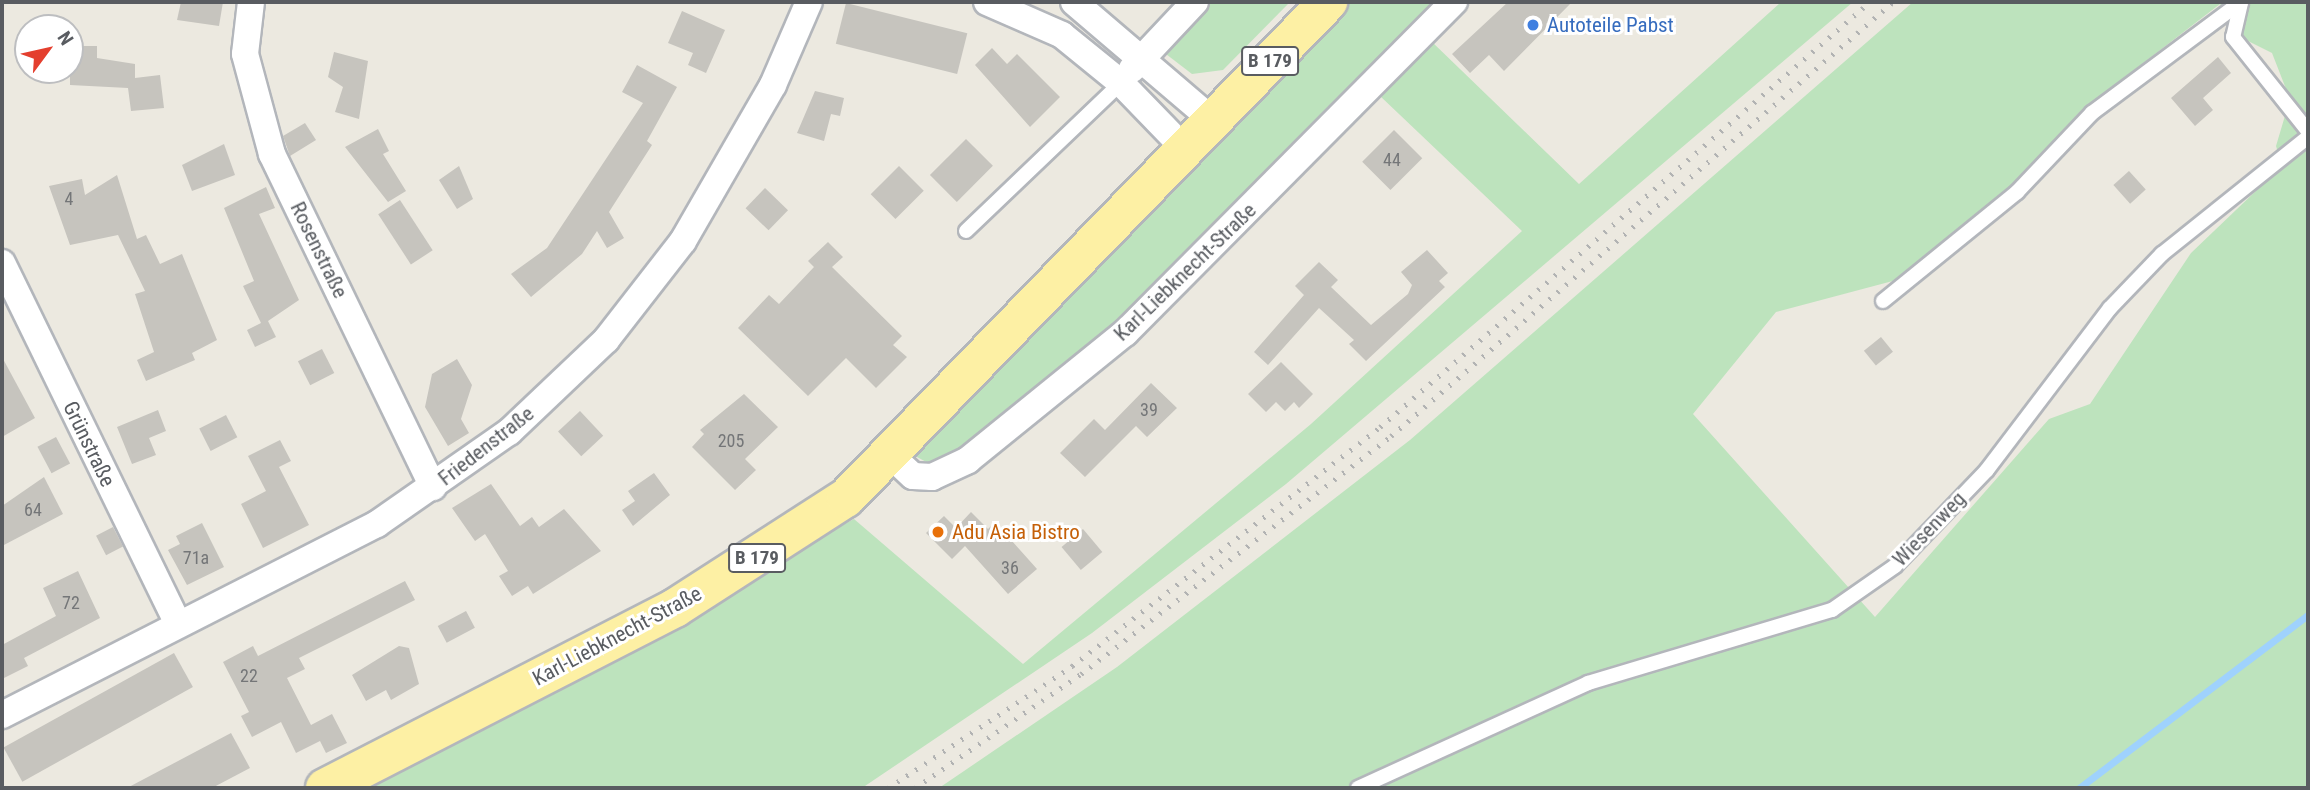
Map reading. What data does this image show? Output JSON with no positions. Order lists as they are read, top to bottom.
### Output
{
  "streets": {
    "main road": ["B 179", "Karl-Liebknecht-Straße"],
    "street": ["Rosenstraße", "Grünstraße", "Friedenstraße"],
    "lane": ["Wiesenweg"]
  },
  "crossings": [
    ["Rosenstraße", "Friedenstraße"],
    ["Grünstraße", "Friedenstraße"]
  ],
  "places": ["Autoteile Pabst", "Adu Asia Bistro"],
  "house_numbers": [
    "44",
    "4",
    "39",
    "205",
    "64",
    "71a",
    "36",
    "72",
    "22"
  ],
  "north": "top right"
}
